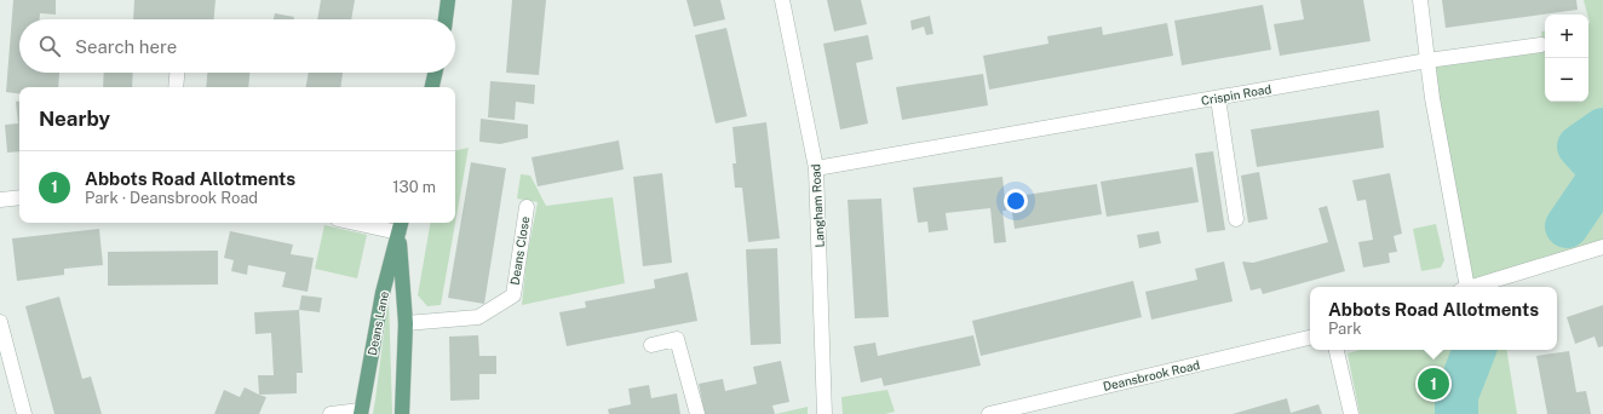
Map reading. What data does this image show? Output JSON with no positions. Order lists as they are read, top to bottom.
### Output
{
  "streets": {
    "main road": ["Deans Lane"],
    "street": [
      "Crispin Road",
      "Langham Road",
      "Deans Close",
      "Deansbrook Road"
    ]
  },
  "crossings": [
    ["Crispin Road", "Langham Road"],
    ["Deans Close", "Deans Lane"]
  ],
  "page": {
    "map_buttons": ["+", "−"],
    "search": "Search here",
    "heading": "Nearby",
    "list": [
      {
        "mark": "1",
        "name": "Abbots Road Allotments",
        "note": "Park · Deansbrook Road",
        "value": "130 m"
      }
    ],
    "popup": ["Abbots Road Allotments", "Park"],
    "pins": "1"
  }
}
